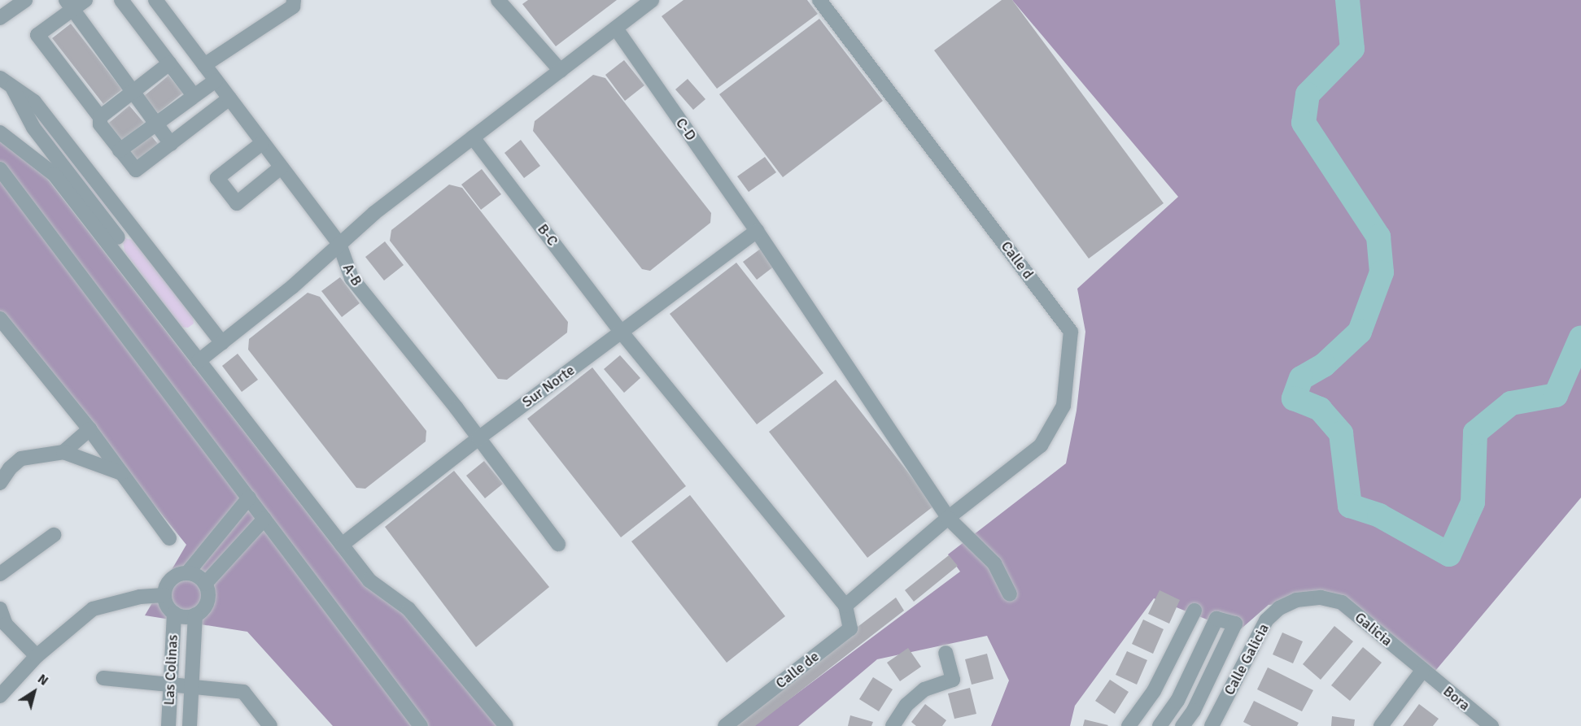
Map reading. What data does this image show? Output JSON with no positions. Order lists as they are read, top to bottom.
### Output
{
  "streets": {
    "street": [
      "C-D",
      "B-C",
      "Calle d",
      "A-B",
      "Sur Norte",
      "Galicia",
      "Calle Galicia",
      "Las Colinas",
      "Calle de",
      "Bora"
    ]
  },
  "crossings": [
    ["C-D", "Calle d"],
    ["C-D", "Sur Norte"],
    ["B-C", "Calle d"],
    ["B-C", "Sur Norte"],
    ["B-C", "Calle de"],
    ["Calle d", "Calle de"],
    ["A-B", "Sur Norte"],
    ["Galicia", "Calle Galicia"],
    ["Galicia", "Bora"]
  ],
  "north": "top right"
}
